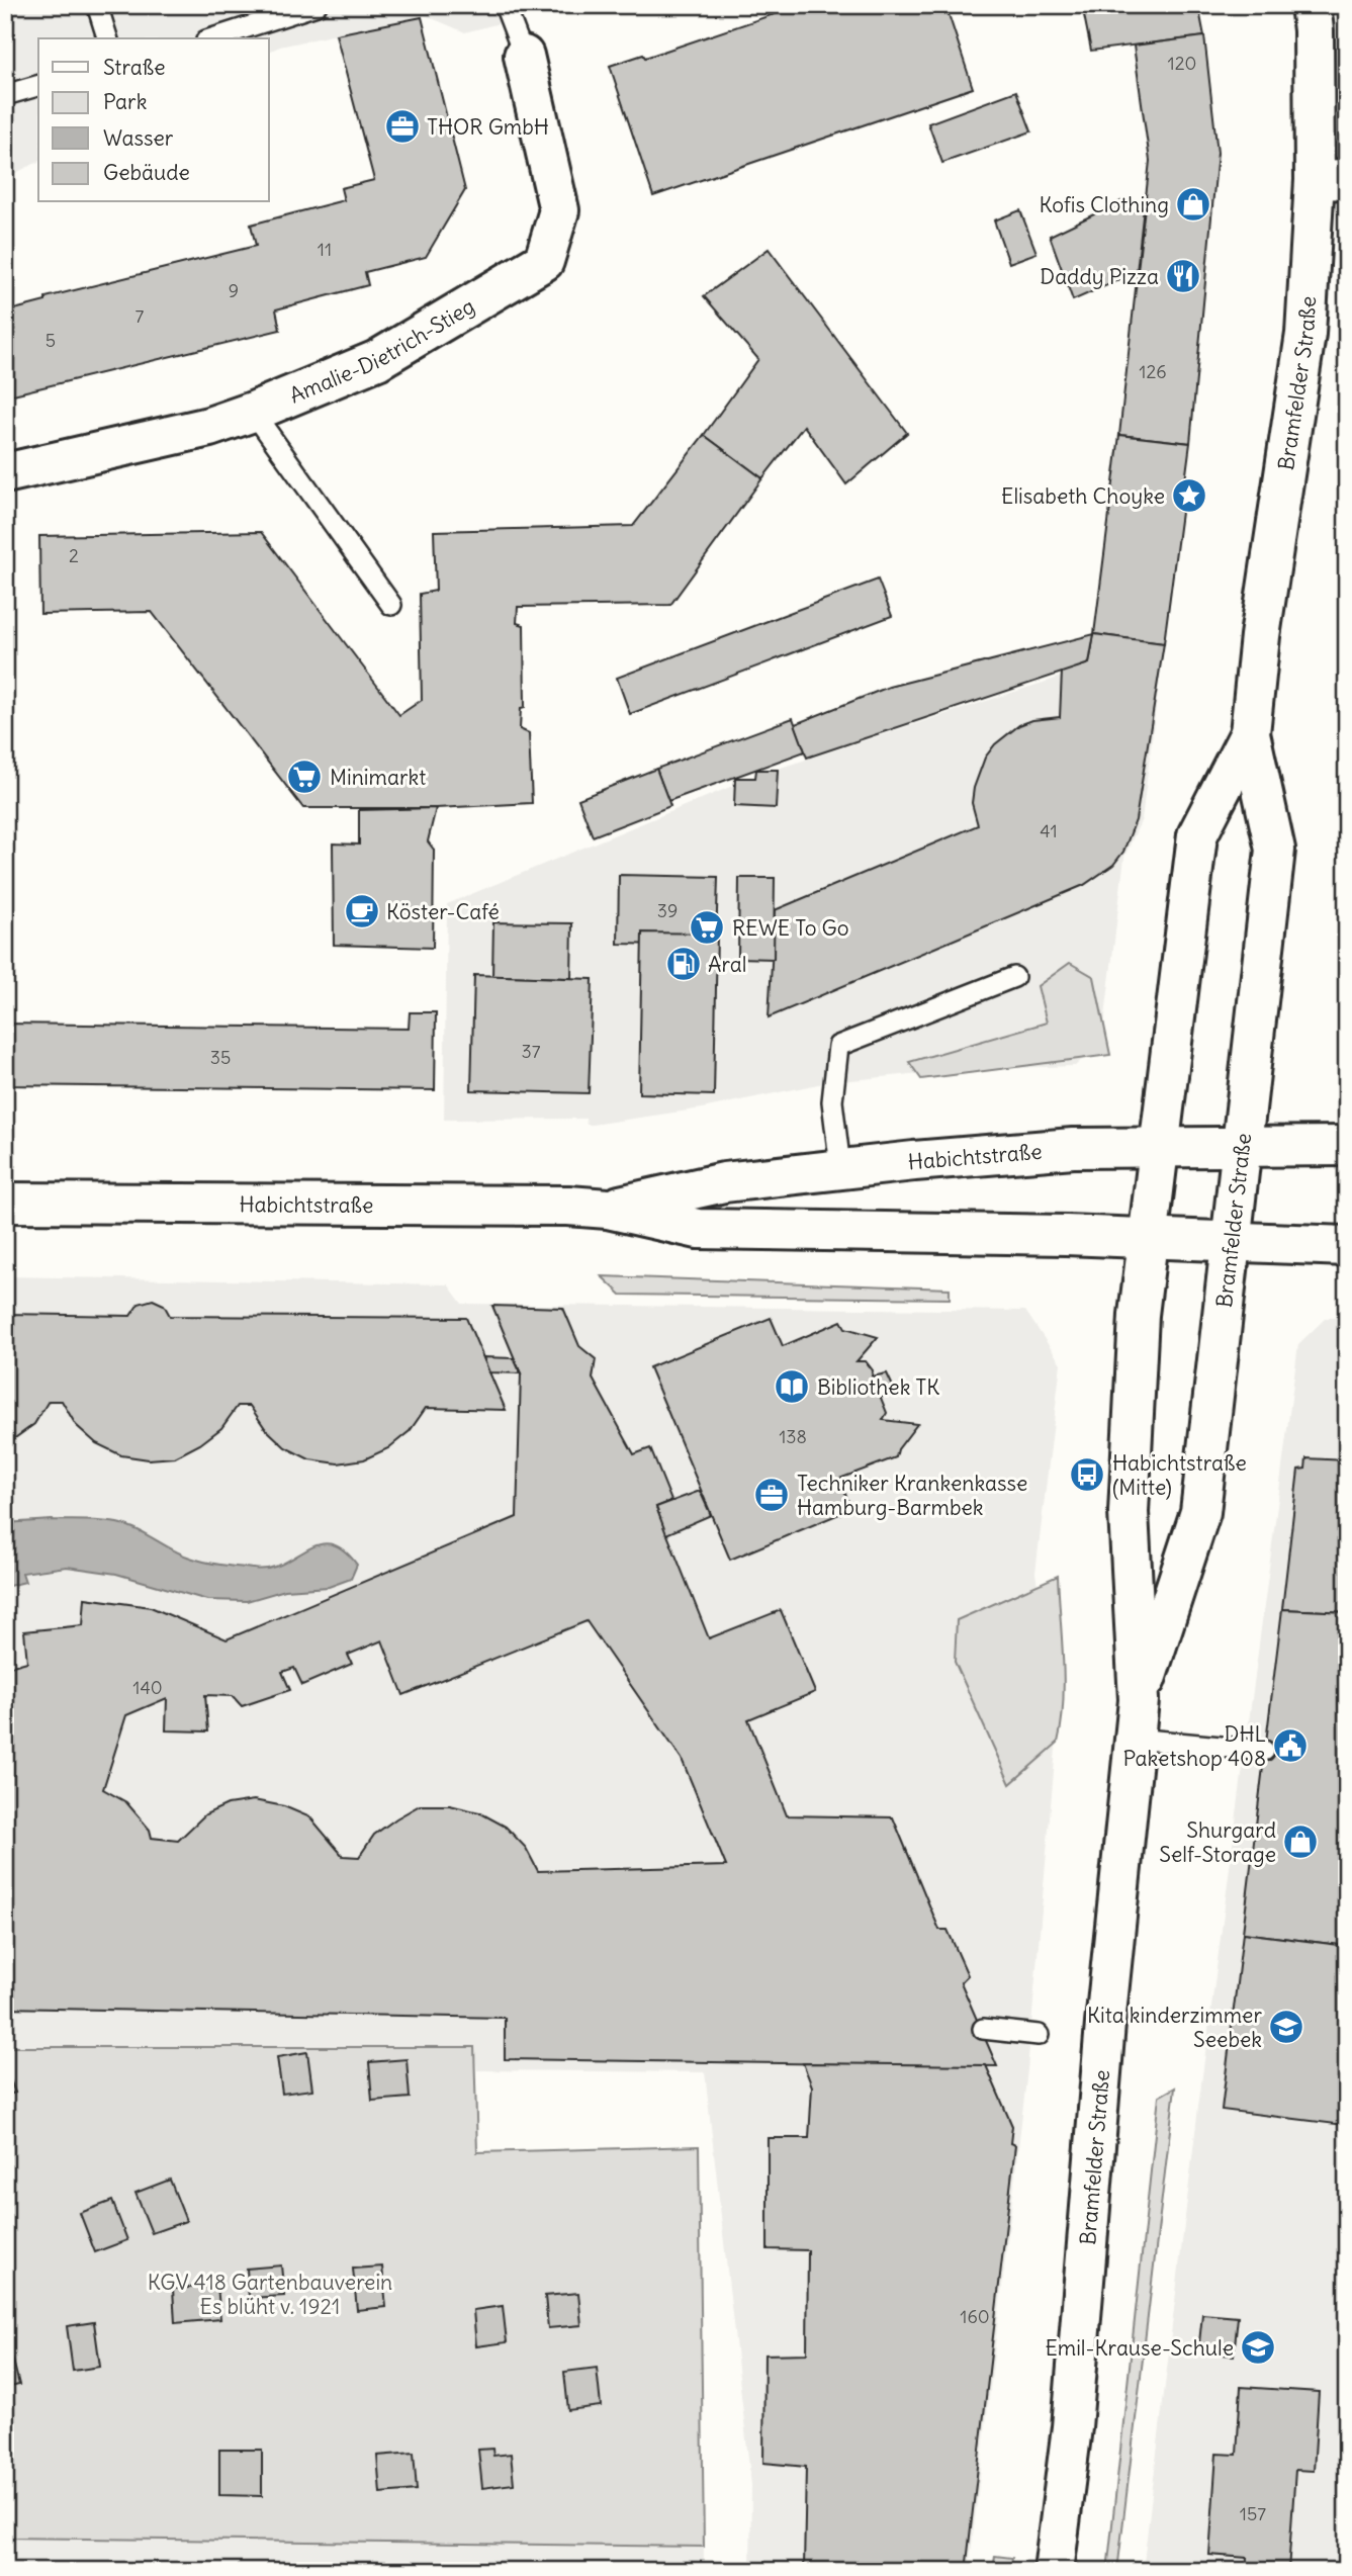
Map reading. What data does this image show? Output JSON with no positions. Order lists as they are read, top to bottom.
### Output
{
  "streets": {
    "main road": ["Amalie-Dietrich-Stieg", "Bramfelder Straße", "Habichtstraße"]
  },
  "crossings": [
    ["Bramfelder Straße", "Habichtstraße"]
  ],
  "parks": ["KGV 418 Gartenbauverein Es blüht v. 1921"],
  "places": {
    "office": ["THOR GmbH", "Techniker Krankenkasse Hamburg-Barmbek"],
    "shop": ["Kofis Clothing", "Shurgard Self-Storage"],
    "restaurant": ["Daddy Pizza"],
    "place": ["Elisabeth Choyke"],
    "supermarket": ["Minimarkt", "REWE To Go"],
    "cafe": ["Köster-Café"],
    "fuel station": ["Aral"],
    "library": ["Bibliothek TK"],
    "bus stop": ["Habichtstraße (Mitte)"],
    "public building": ["DHL Paketshop 408"],
    "school or university": ["Kita kinderzimmer Seebek", "Emil-Krause-Schule"]
  },
  "house_numbers": [
    "120",
    "11",
    "9",
    "7",
    "5",
    "126",
    "2",
    "41",
    "39",
    "37",
    "35",
    "138",
    "140",
    "160",
    "157"
  ],
  "legend": [
    "Straße",
    "Park",
    "Wasser",
    "Gebäude"
  ]
}
